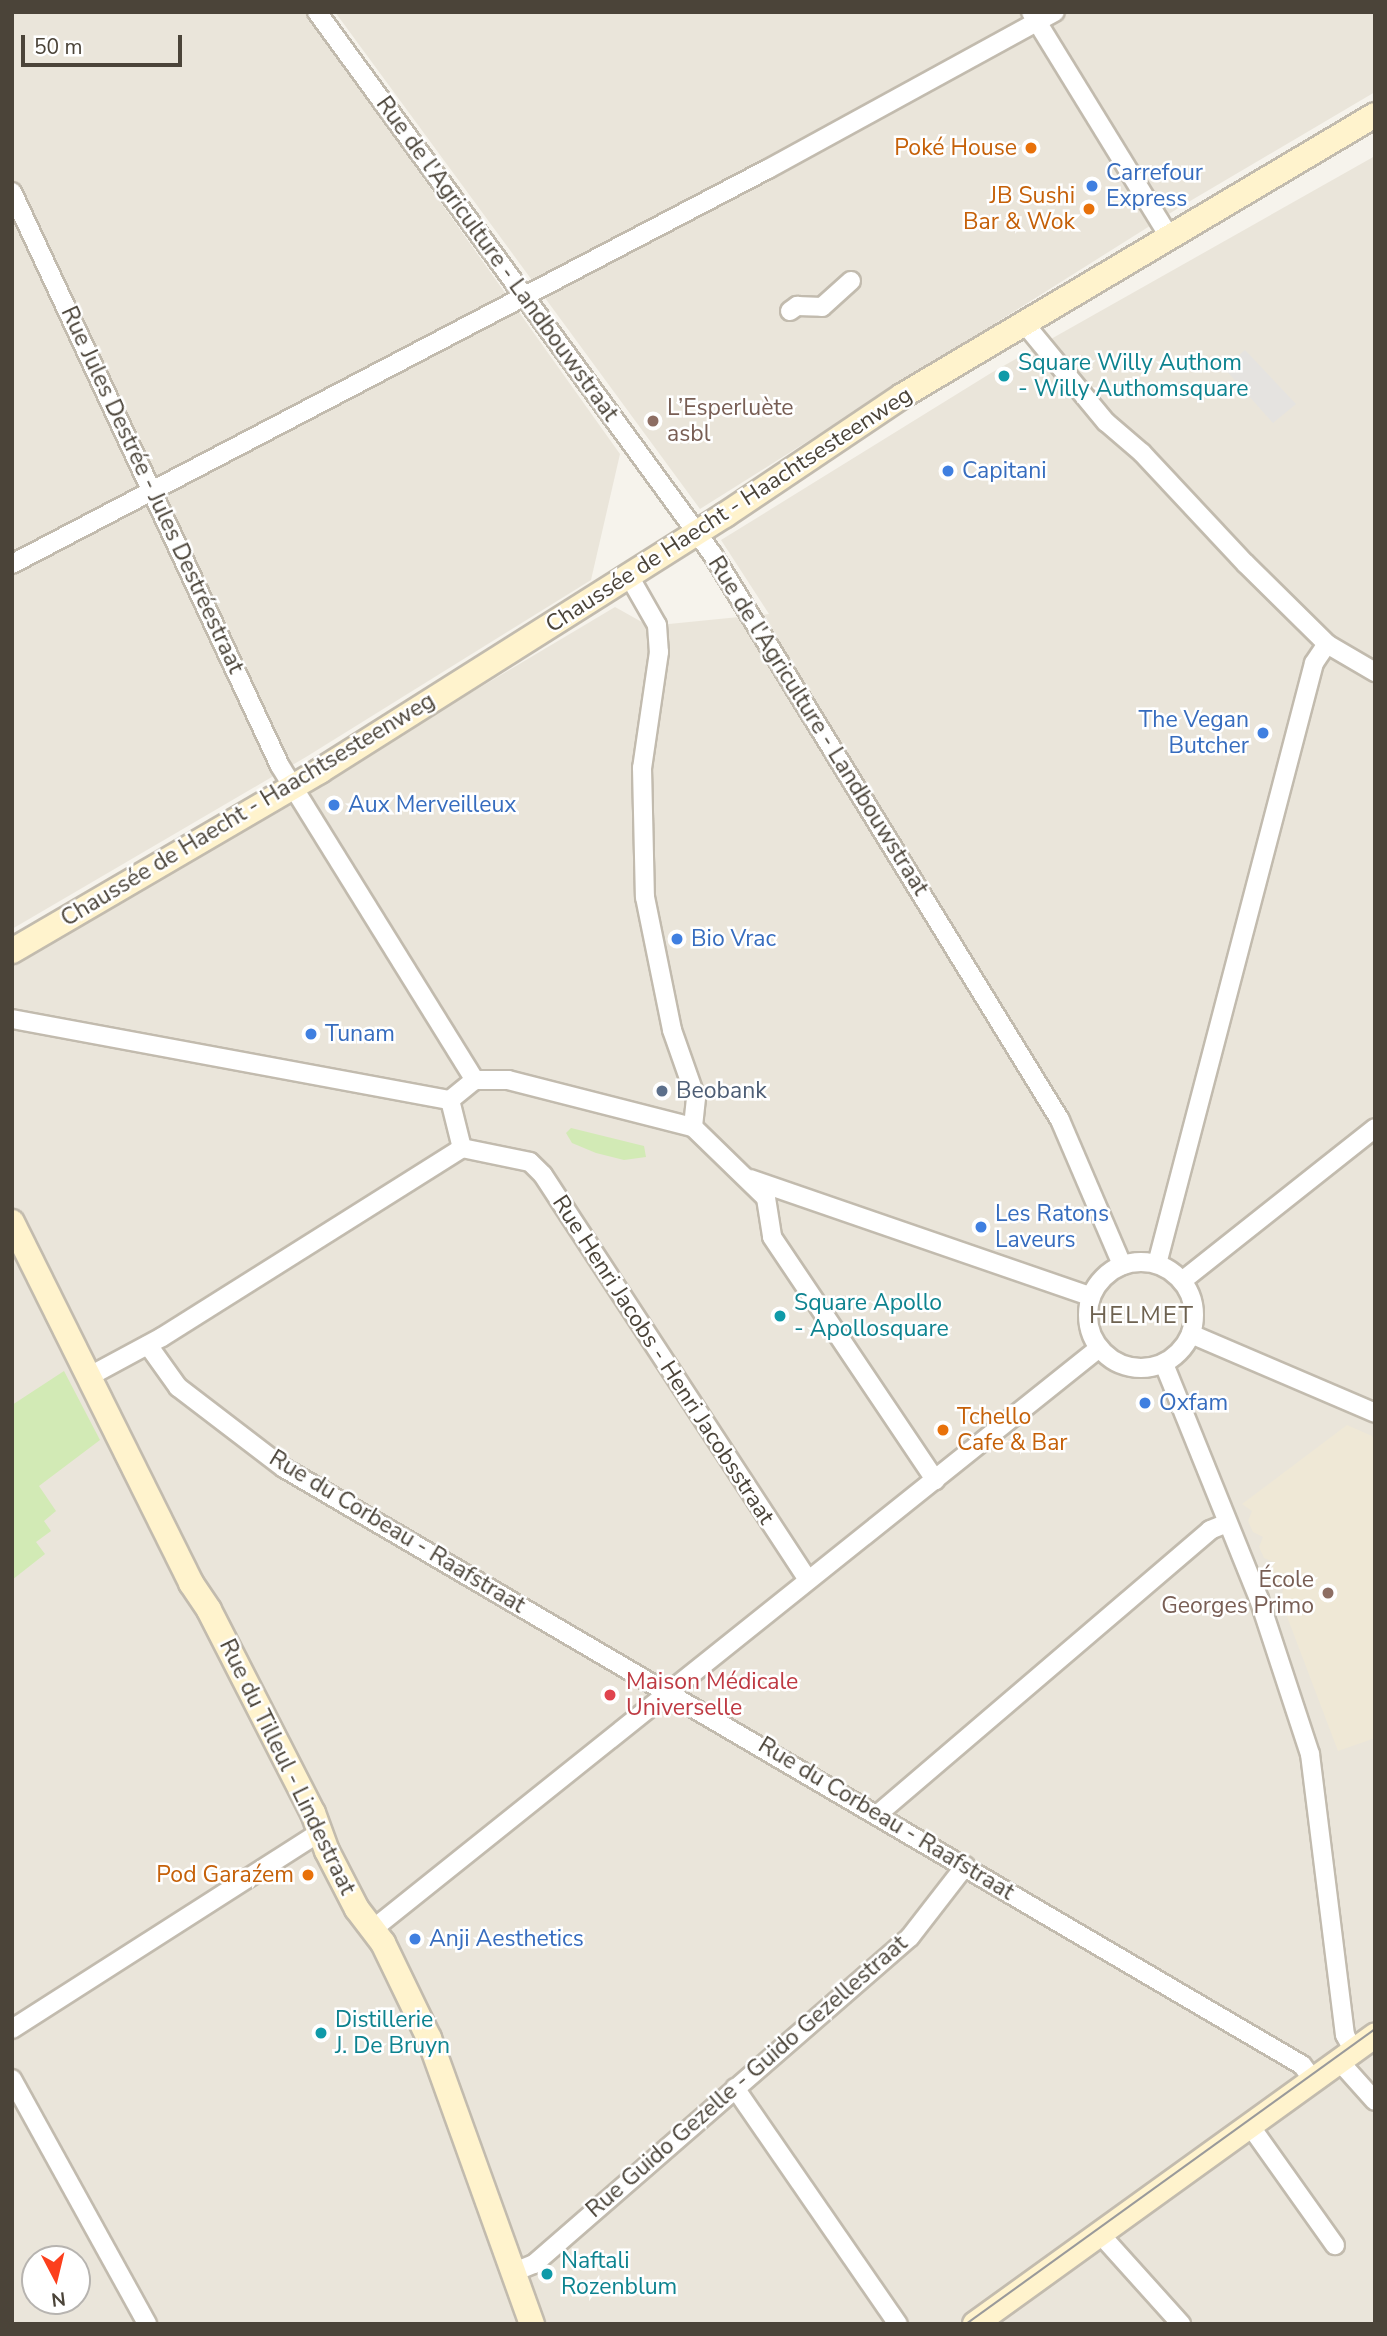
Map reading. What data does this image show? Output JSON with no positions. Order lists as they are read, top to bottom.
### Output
{
  "streets": {
    "street": [
      "Rue de l'Agriculture - Landbouwstraat",
      "Rue Jules Destrée - Jules Destréestraat",
      "Chaussée de Haecht - Haachtsesteenweg",
      "Rue Henri Jacobs - Henri Jacobsstraat",
      "Rue du Corbeau - Raafstraat",
      "Rue du Tilleul - Lindestraat",
      "Rue Guido Gezelle - Guido Gezellestraat"
    ]
  },
  "crossings": [
    ["Rue de l'Agriculture - Landbouwstraat", "Chaussée de Haecht - Haachtsesteenweg"],
    ["Rue Jules Destrée - Jules Destréestraat", "Chaussée de Haecht - Haachtsesteenweg"],
    ["Rue du Corbeau - Raafstraat", "Rue Guido Gezelle - Guido Gezellestraat"],
    ["Rue du Tilleul - Lindestraat", "Rue Guido Gezelle - Guido Gezellestraat"]
  ],
  "districts": ["HELMET"],
  "places": [
    "Poké House",
    "Carrefour Express",
    "JB Sushi Bar & Wok",
    "Square Willy Authom - Willy Authomsquare",
    "L’Esperluète asbl",
    "Capitani",
    "The Vegan Butcher",
    "Aux Merveilleux",
    "Bio Vrac",
    "Tunam",
    "Beobank",
    "Les Ratons Laveurs",
    "Square Apollo - Apollosquare",
    "Oxfam",
    "Tchello Cafe & Bar",
    "École Georges Primo",
    "Maison Médicale Universelle",
    "Pod Garaźem",
    "Anji Aesthetics",
    "Distillerie J. De Bruyn",
    "Naftali Rozenblum"
  ],
  "scale_bar": "50 m",
  "north": "bottom"
}
